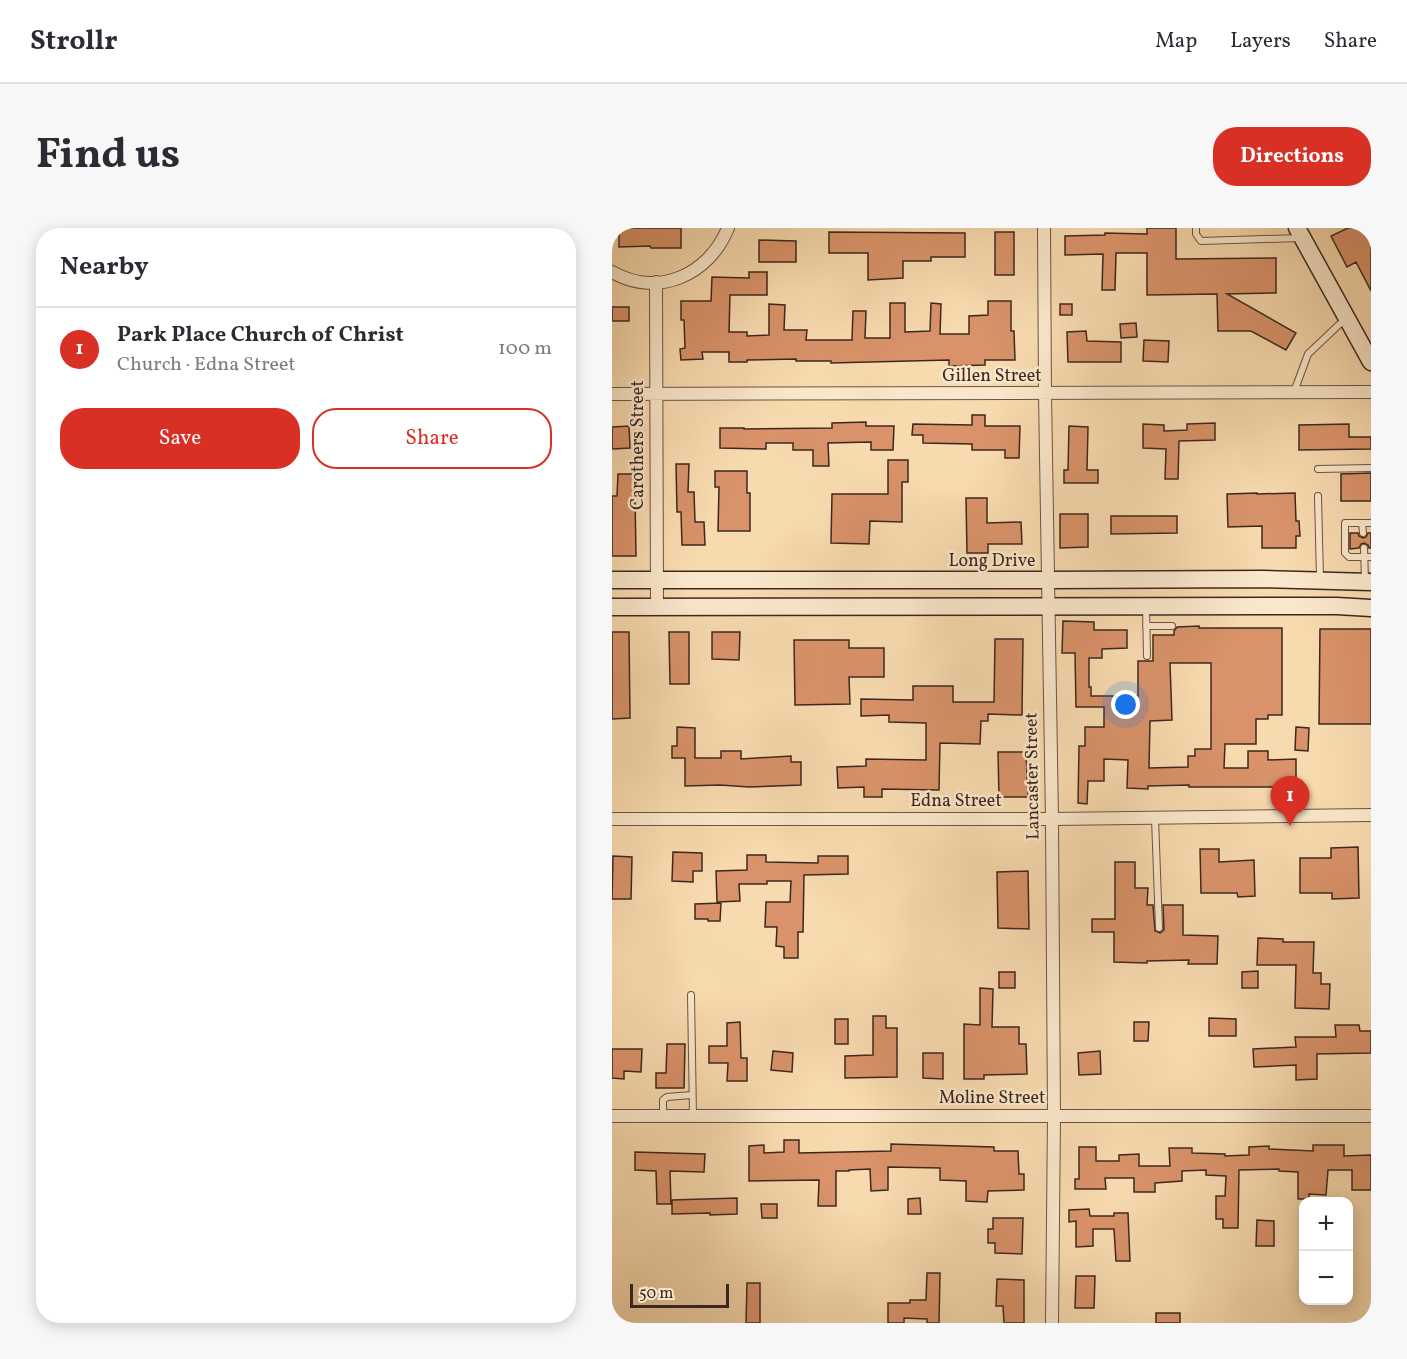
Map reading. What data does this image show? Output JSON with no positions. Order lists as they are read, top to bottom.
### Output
{
  "streets": {
    "main road": ["Long Drive"],
    "street": [
      "Gillen Street",
      "Carothers Street",
      "Lancaster Street",
      "Edna Street",
      "Moline Street"
    ]
  },
  "crossings": [
    ["Gillen Street", "Carothers Street"],
    ["Gillen Street", "Lancaster Street"],
    ["Carothers Street", "Long Drive"],
    ["Long Drive", "Lancaster Street"],
    ["Lancaster Street", "Edna Street"],
    ["Lancaster Street", "Moline Street"]
  ],
  "scale_bar": "50 m",
  "page": {
    "header": "Strollr",
    "nav": ["Map", "Layers", "Share"],
    "title": "Find us",
    "buttons": [
      "Directions",
      ["Save", "Share"]
    ],
    "heading": "Nearby",
    "list": [
      {
        "mark": "1",
        "name": "Park Place Church of Christ",
        "note": "Church · Edna Street",
        "value": "100 m"
      }
    ],
    "pins": "1",
    "map_buttons": ["+", "−"],
    "scale": "50 m"
  }
}
